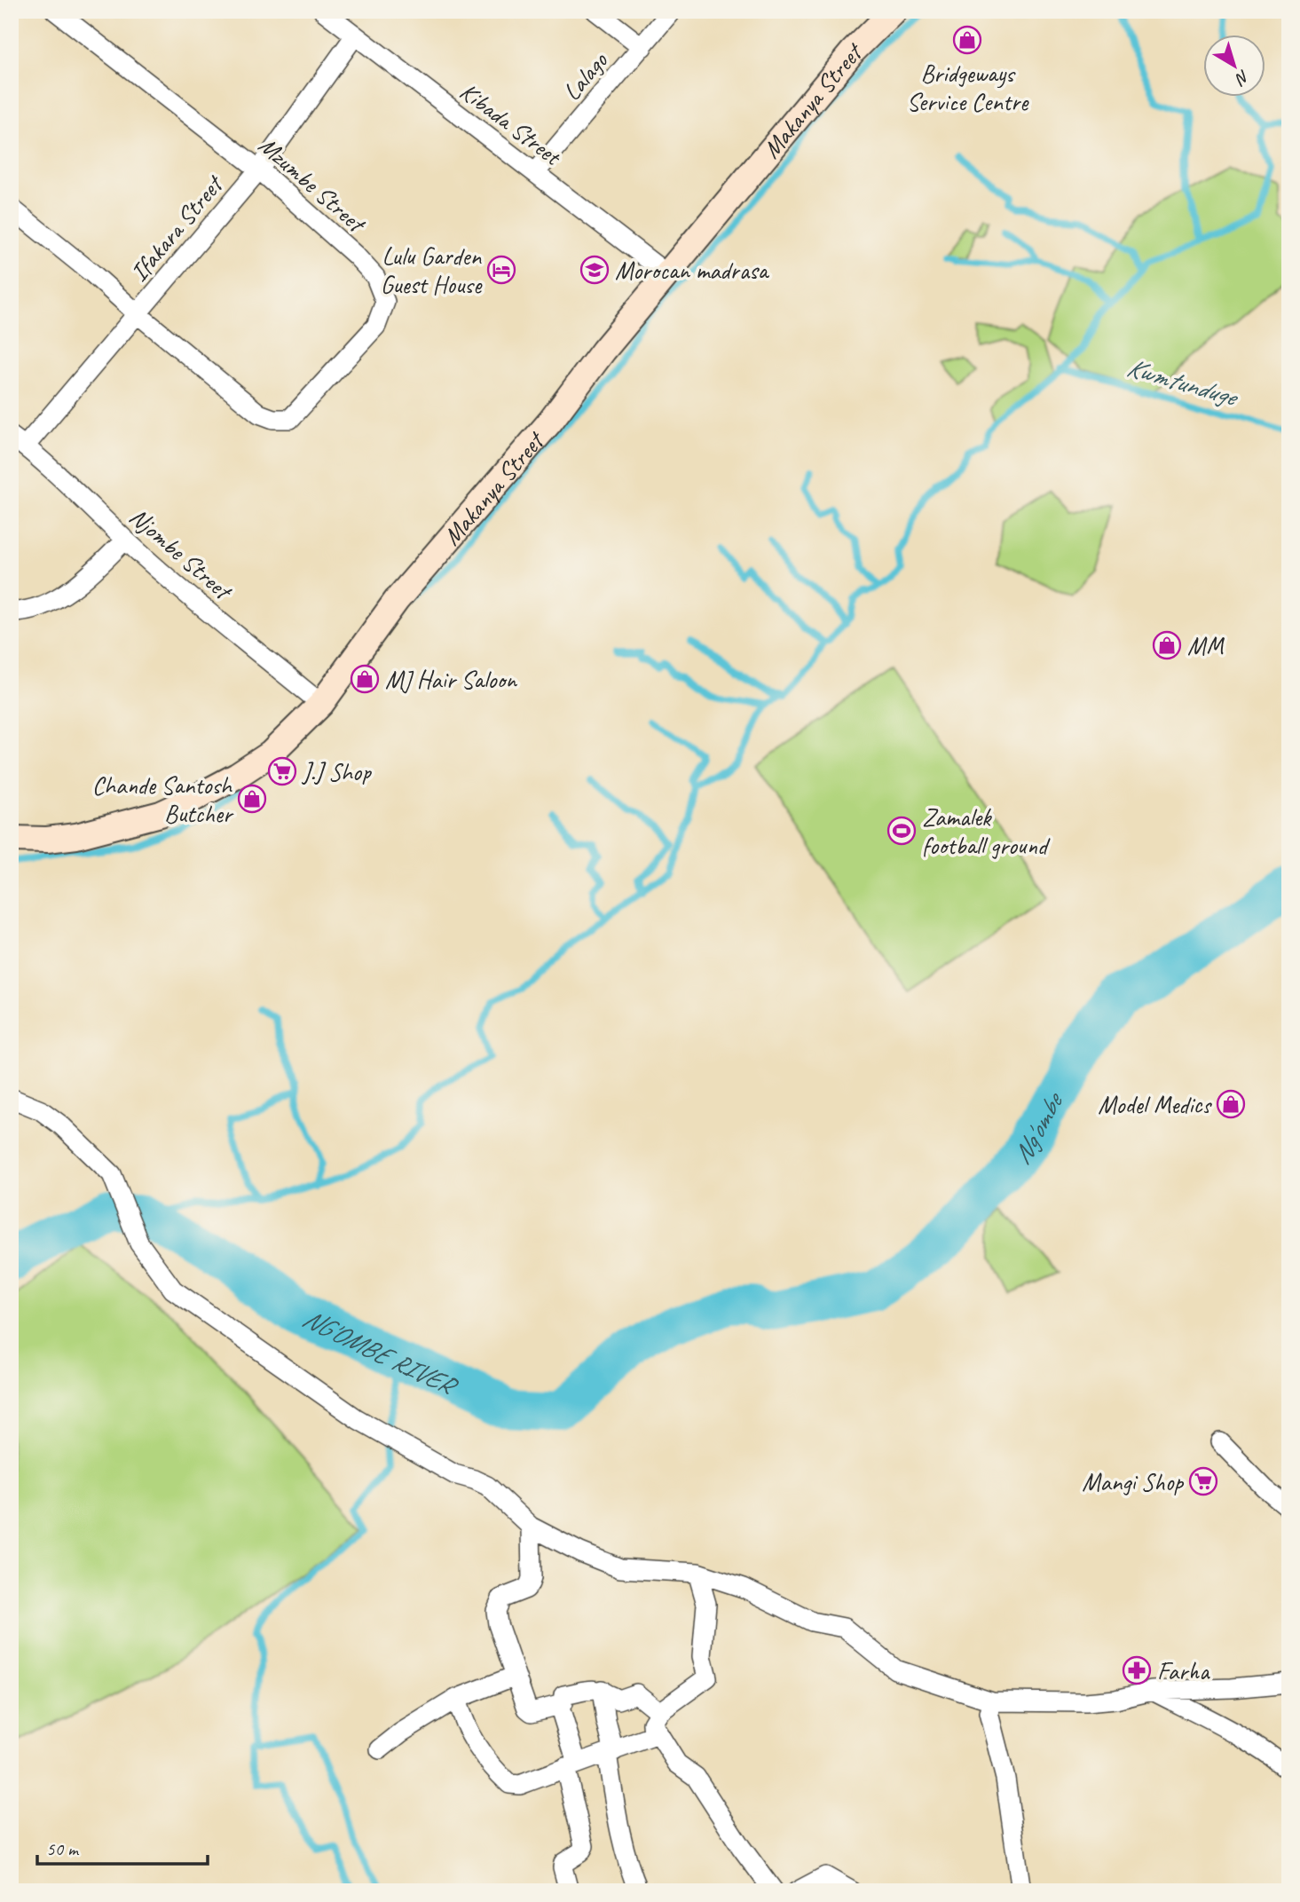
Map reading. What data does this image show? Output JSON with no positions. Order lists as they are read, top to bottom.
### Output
{
  "streets": {
    "street": [
      "Lalago",
      "Makanya Street",
      "Kibada Street",
      "Mzumbe Street",
      "Ifakara Street",
      "Njombe Street"
    ]
  },
  "crossings": [
    ["Lalago", "Kibada Street"],
    ["Makanya Street", "Kibada Street"],
    ["Makanya Street", "Njombe Street"],
    ["Kibada Street", "Ifakara Street"],
    ["Mzumbe Street", "Ifakara Street"],
    ["Ifakara Street", "Njombe Street"]
  ],
  "water": ["Kwmtunduge", "Ng'ombe", "NG'OMBE RIVER"],
  "places": {
    "shop": [
      "Bridgeways Service Centre",
      "MM",
      "MJ Hair Saloon",
      "Chande Santosh Butcher",
      "Model Medics"
    ],
    "hotel": ["Lulu Garden Guest House"],
    "school or university": ["Morocan madrasa"],
    "supermarket": ["J.J Shop", "Mangi Shop"],
    "sports": ["Zamalek football ground"],
    "pharmacy": ["Farha"]
  },
  "scale_bar": "50 m",
  "north": "bottom right"
}
